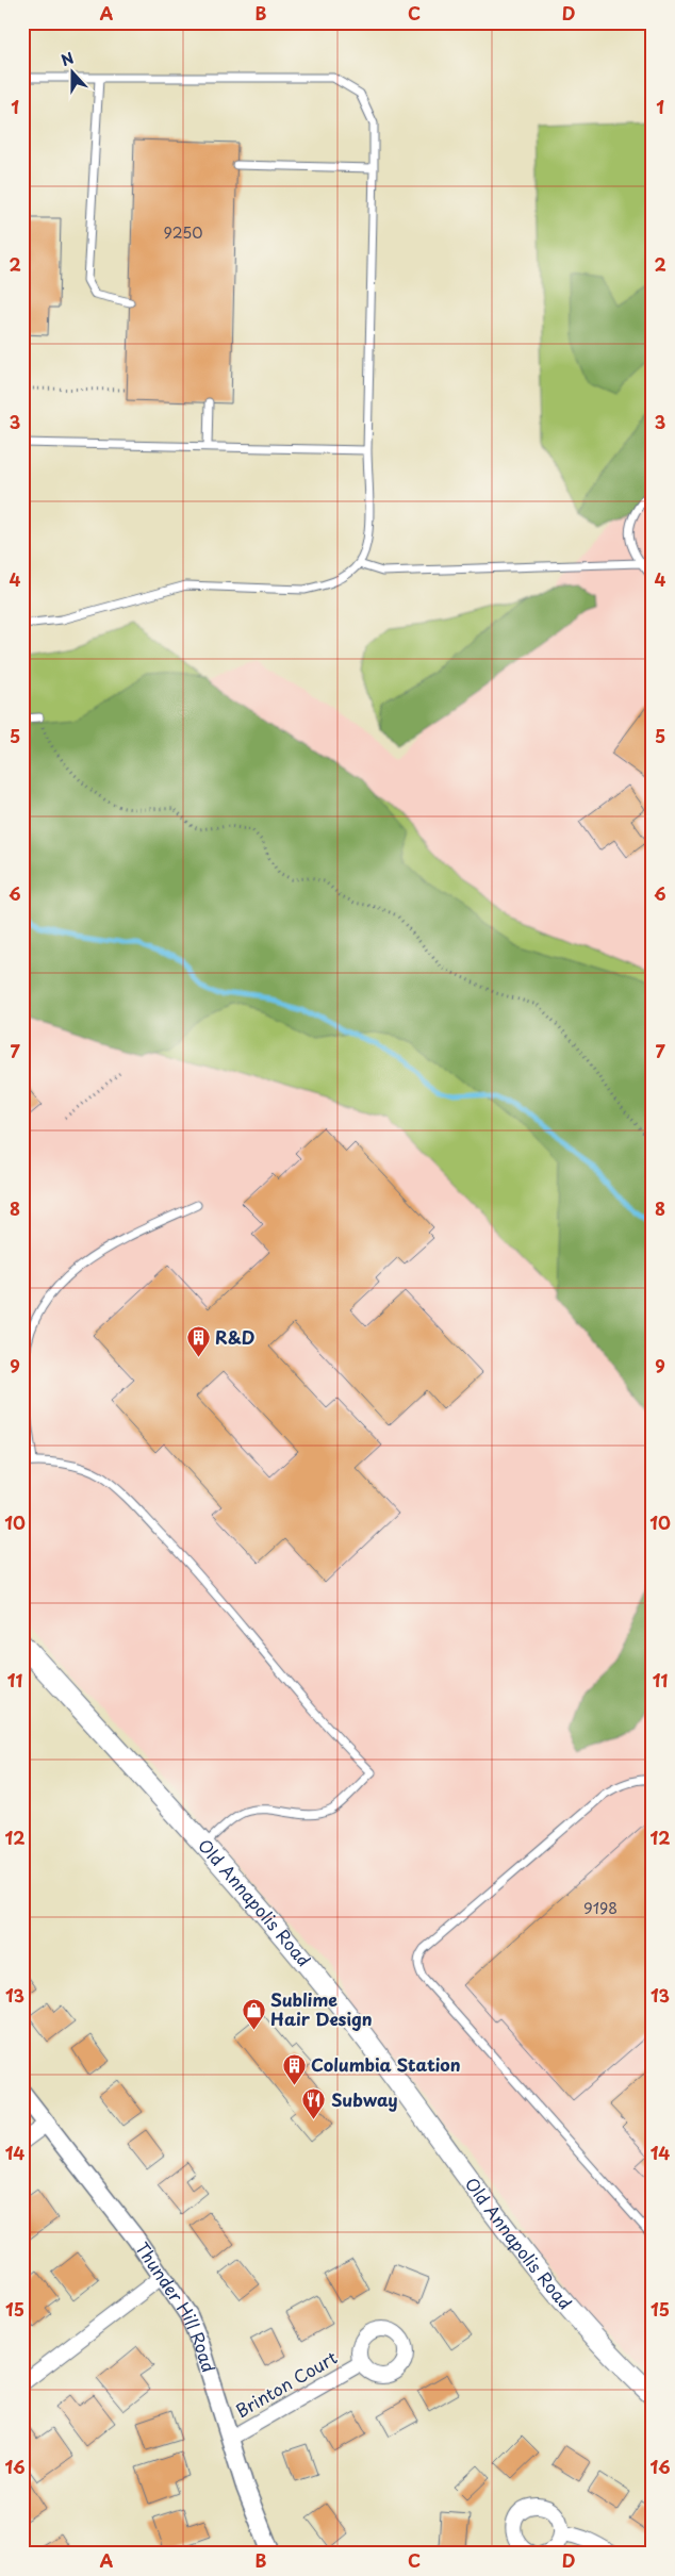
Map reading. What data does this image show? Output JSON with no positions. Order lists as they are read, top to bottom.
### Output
{
  "streets": {
    "main road": ["Old Annapolis Road"],
    "street": ["Thunder Hill Road", "Brinton Court"]
  },
  "crossings": [
    ["Thunder Hill Road", "Brinton Court"]
  ],
  "places": {
    "building": ["R&D", "Columbia Station"],
    "shop": ["Sublime Hair Design"],
    "restaurant": ["Subway"]
  },
  "house_numbers": ["9250", "9198"],
  "north": "top",
  "grid": {
    "columns": [
      "A",
      "B",
      "C",
      "D"
    ],
    "rows": [
      "1",
      "2",
      "3",
      "4",
      "5",
      "6",
      "7",
      "8",
      "9",
      "10",
      "11",
      "12",
      "13",
      "14",
      "15",
      "16"
    ]
  }
}
